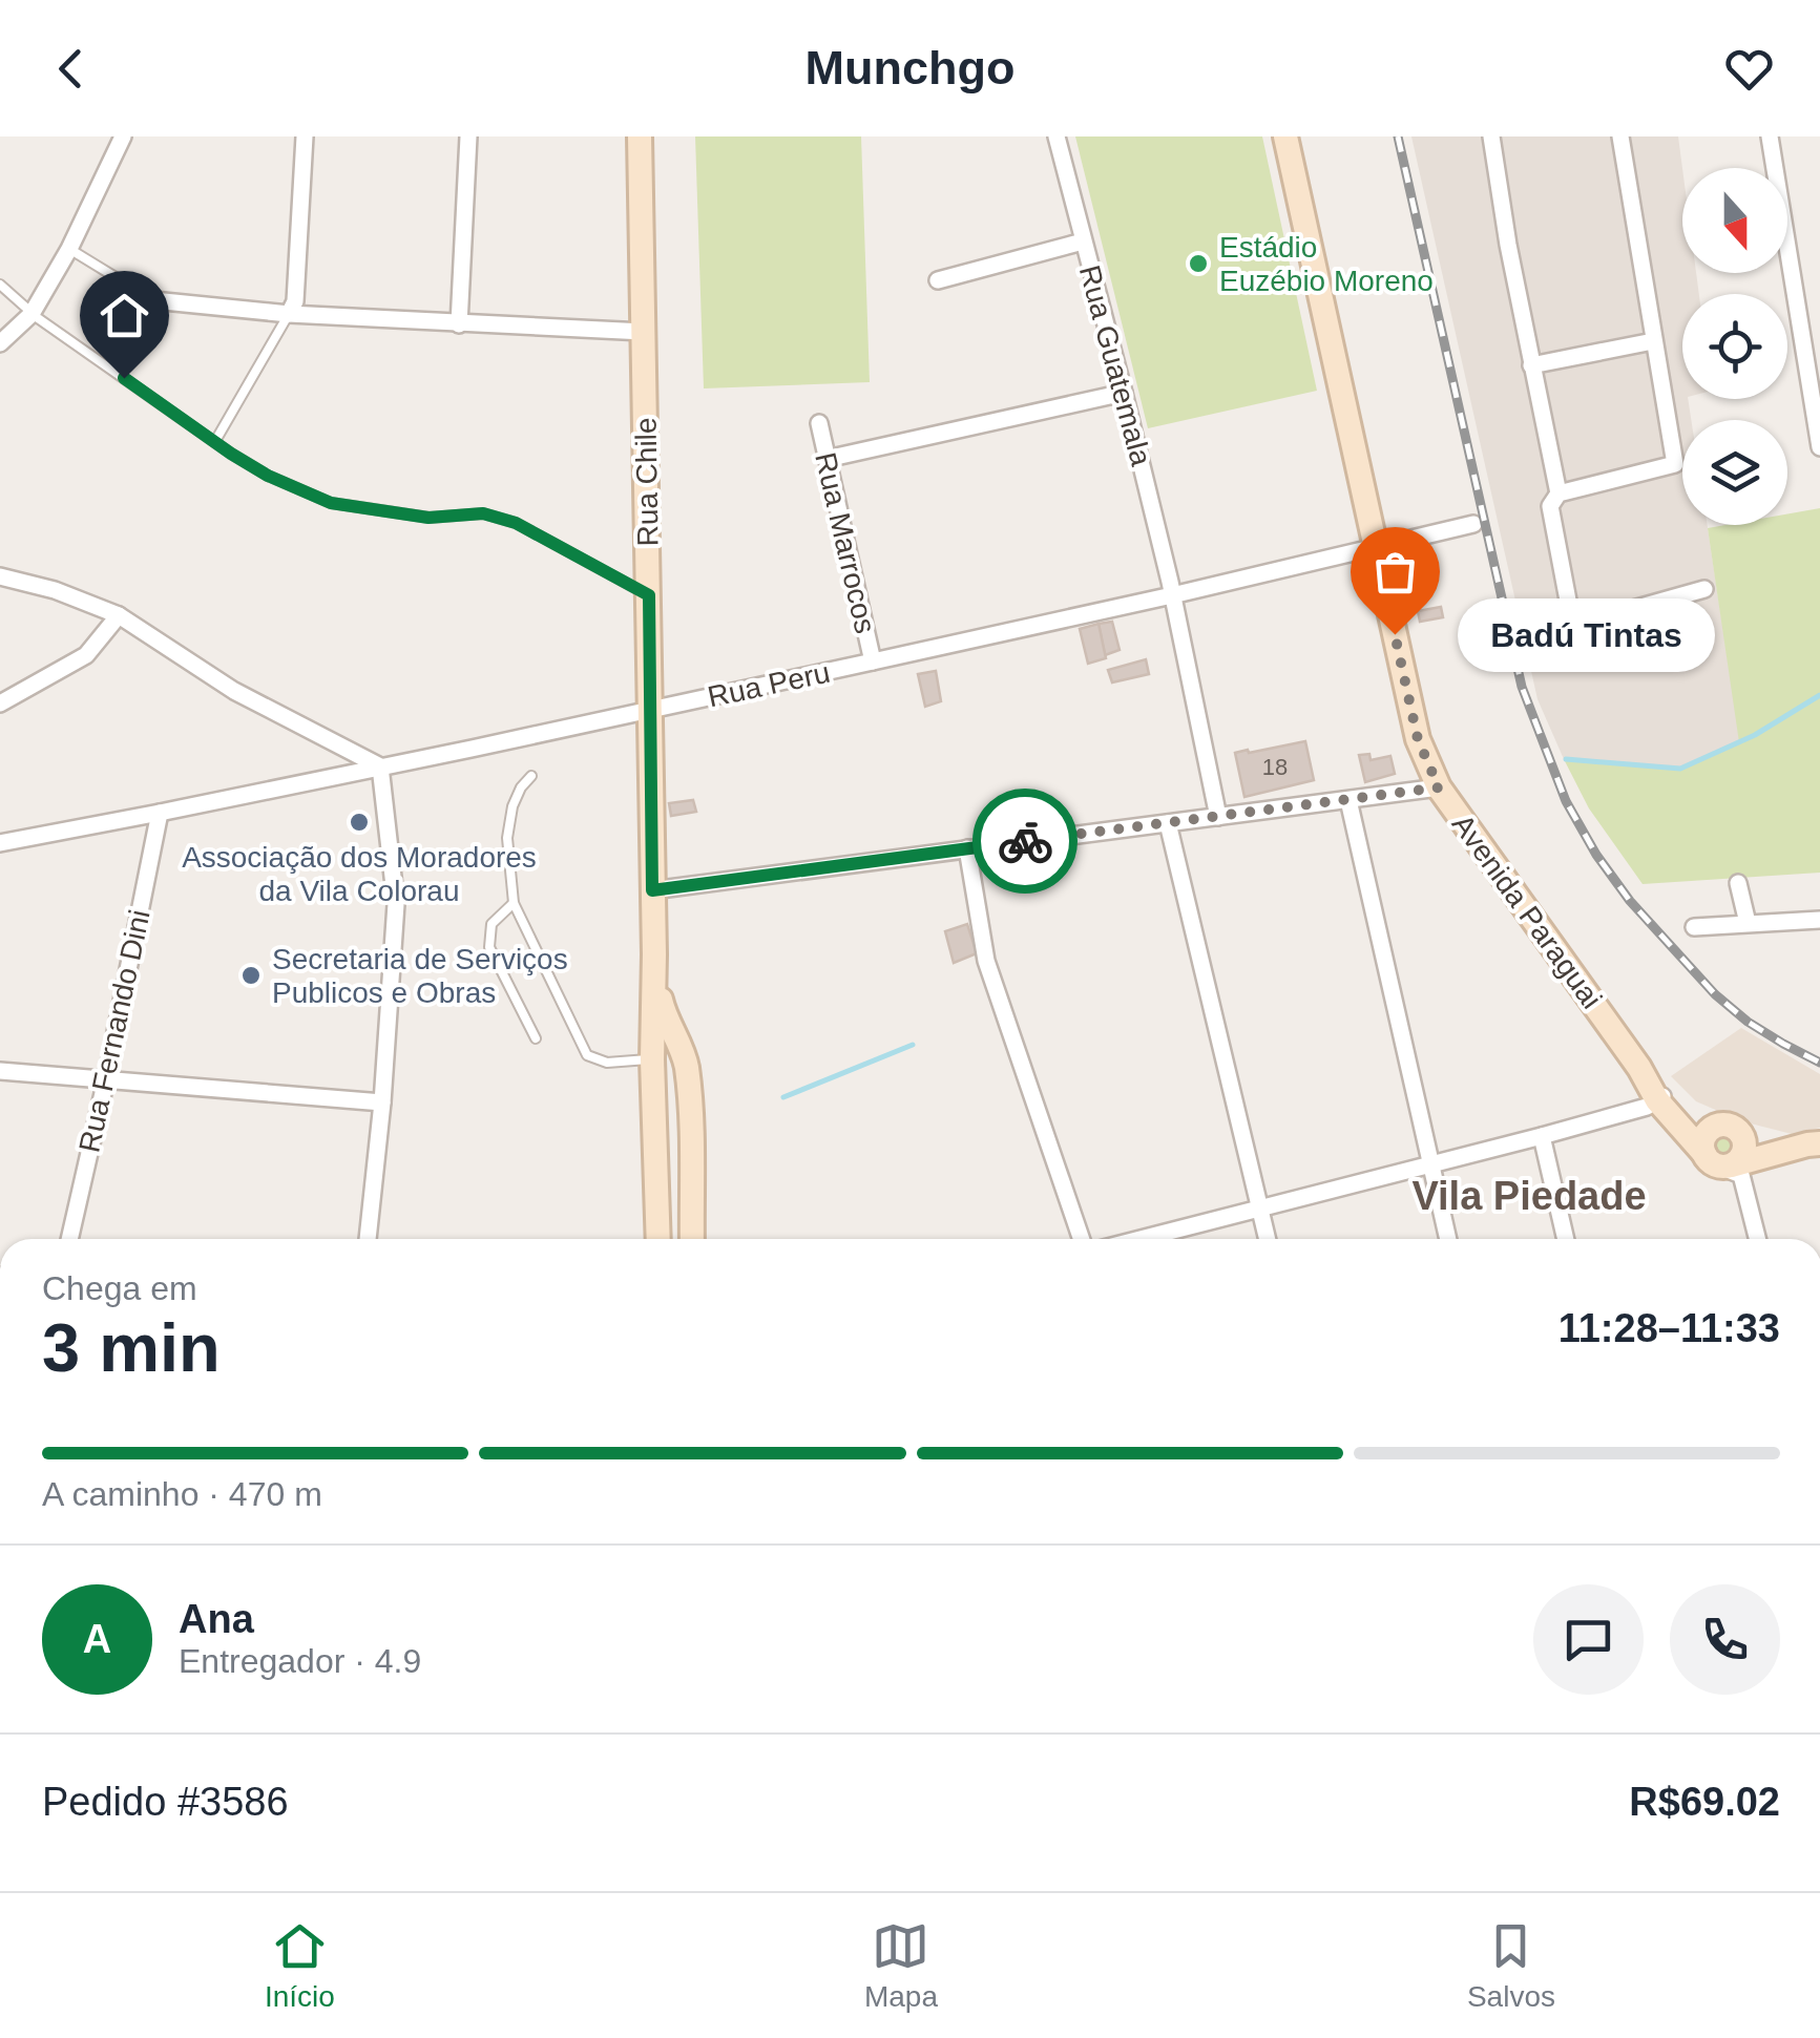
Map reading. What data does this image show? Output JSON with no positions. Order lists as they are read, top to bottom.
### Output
{
  "streets": {
    "main road": ["Rua Chile", "Avenida Paraguai"],
    "street": [
      "Rua Guatemala",
      "Rua Marrocos",
      "Rua Peru",
      "Rua Fernando Dini"
    ]
  },
  "crossings": [
    ["Rua Guatemala", "Rua Peru"],
    ["Rua Chile", "Rua Peru"],
    ["Rua Marrocos", "Rua Peru"],
    ["Rua Peru", "Avenida Paraguai"],
    ["Rua Peru", "Rua Fernando Dini"]
  ],
  "districts": ["Vila Piedade"],
  "places": [
    "Estádio Euzébio Moreno",
    "Badú Tintas",
    "Associação dos Moradores da Vila Colorau",
    "Secretaria de Serviços Publicos e Obras"
  ],
  "house_numbers": ["18"],
  "north": "bottom",
  "page": {
    "header": "Munchgo",
    "bubble": "Badú Tintas",
    "heading": ["3 min", "Chega em", "11:28–11:33"],
    "panel": [
      "Ana",
      "Entregador · 4.9",
      "Pedido #3586",
      "R$69.02"
    ],
    "bar": "A caminho · 470 m",
    "round": "A",
    "tabs": ["Início", "Mapa", "Salvos"]
  }
}
